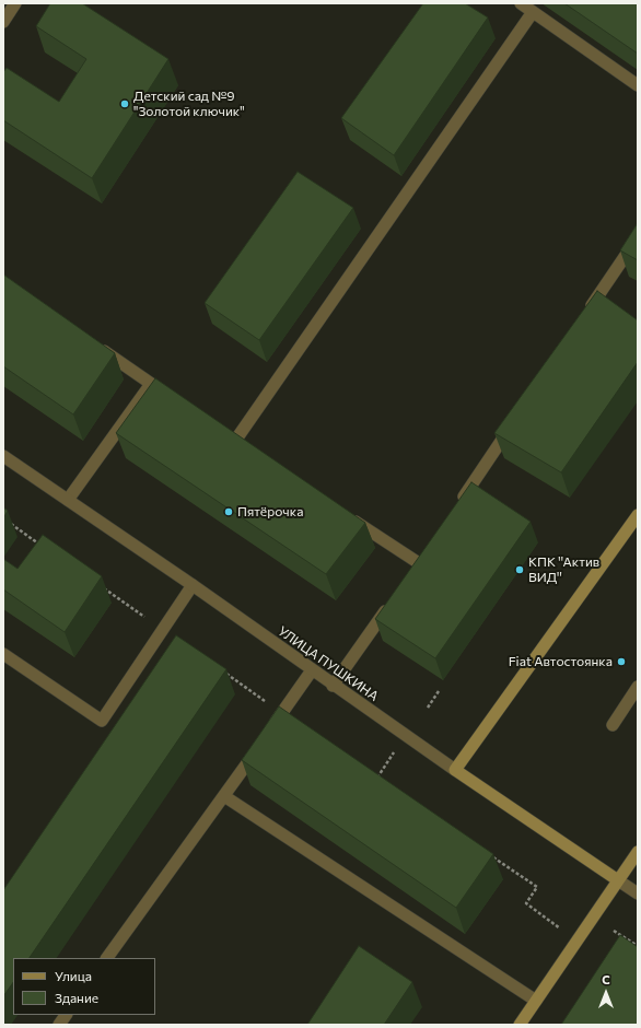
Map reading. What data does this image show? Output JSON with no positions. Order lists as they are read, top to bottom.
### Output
{
  "streets": {
    "main road": ["УЛИЦА ПУШКИНА"]
  },
  "places": [
    "Детский сад №9 \"Золотой ключик\"",
    "Пятёрочка",
    "КПК ''Актив ВИД''",
    "Fiat Автостоянка"
  ],
  "legend": ["Улица", "Здание"],
  "north": "top"
}
